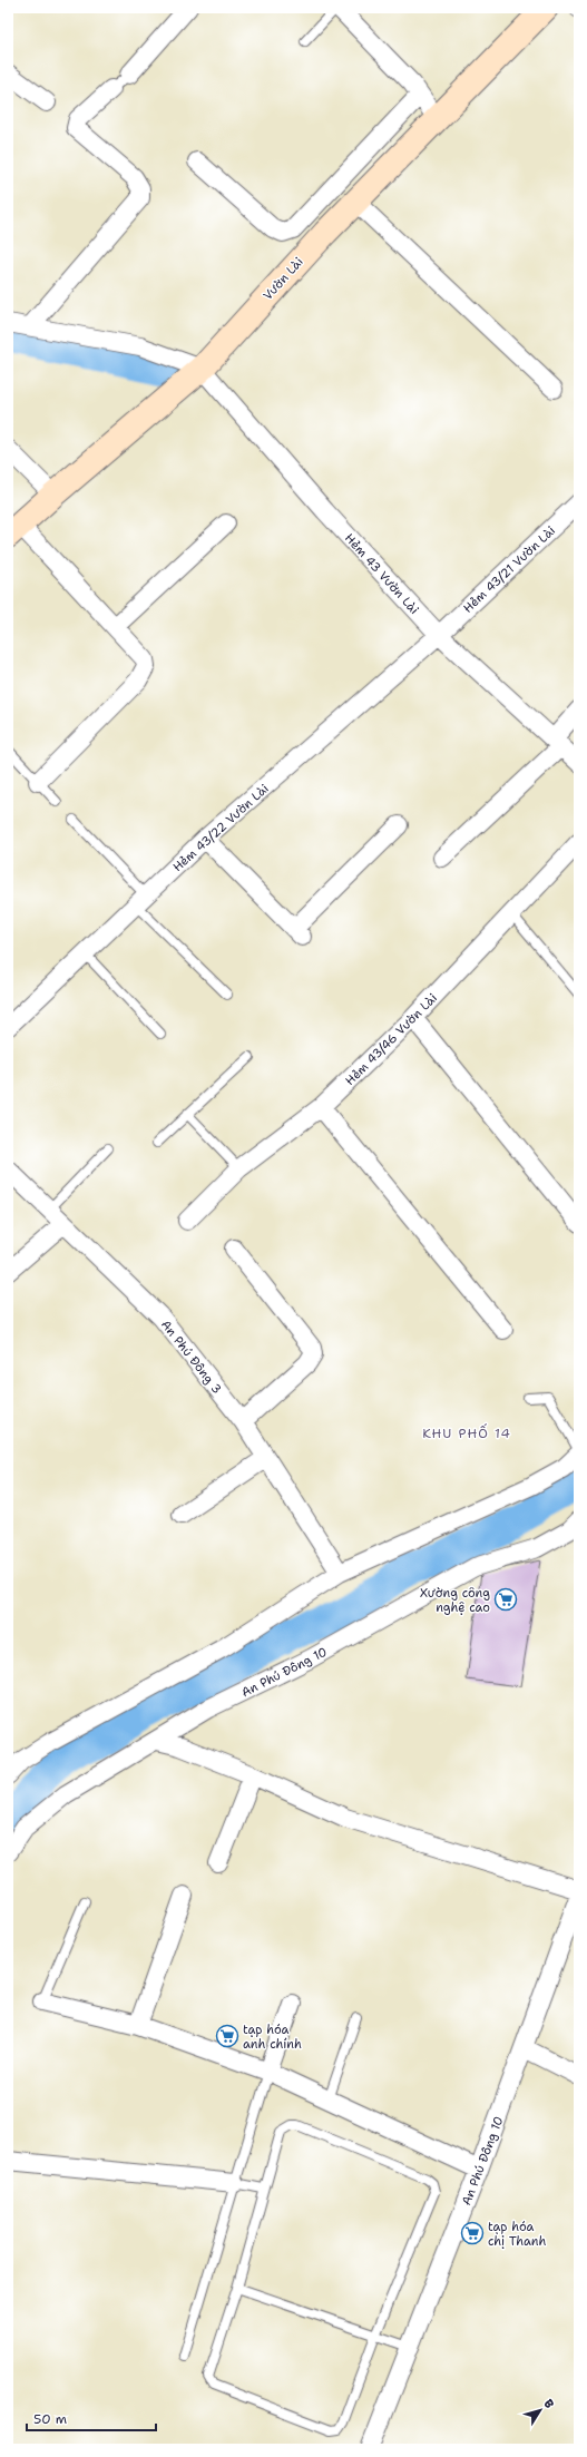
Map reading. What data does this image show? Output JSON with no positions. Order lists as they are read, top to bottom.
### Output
{
  "streets": {
    "main road": ["Vườn Lài"],
    "street": [
      "Hẻm 43/21 Vườn Lài",
      "Hẻm 43 Vườn Lài",
      "Hẻm 43/22 Vườn Lài",
      "Hẻm 43/46 Vườn Lài",
      "An Phú Đông 3",
      "An Phú Đông 10"
    ]
  },
  "crossings": [
    ["Vườn Lài", "Hẻm 43 Vườn Lài"],
    ["Hẻm 43/21 Vườn Lài", "Hẻm 43 Vườn Lài"],
    ["Hẻm 43/21 Vườn Lài", "Hẻm 43/22 Vườn Lài"],
    ["Hẻm 43 Vườn Lài", "Hẻm 43/22 Vườn Lài"]
  ],
  "districts": ["KHU PHỐ 14"],
  "places": {
    "supermarket": ["Xường công nghệ cao", "tạp hóa anh chính", "tạp hóa chị Thanh"]
  },
  "scale_bar": "50 m",
  "north": "top right"
}
